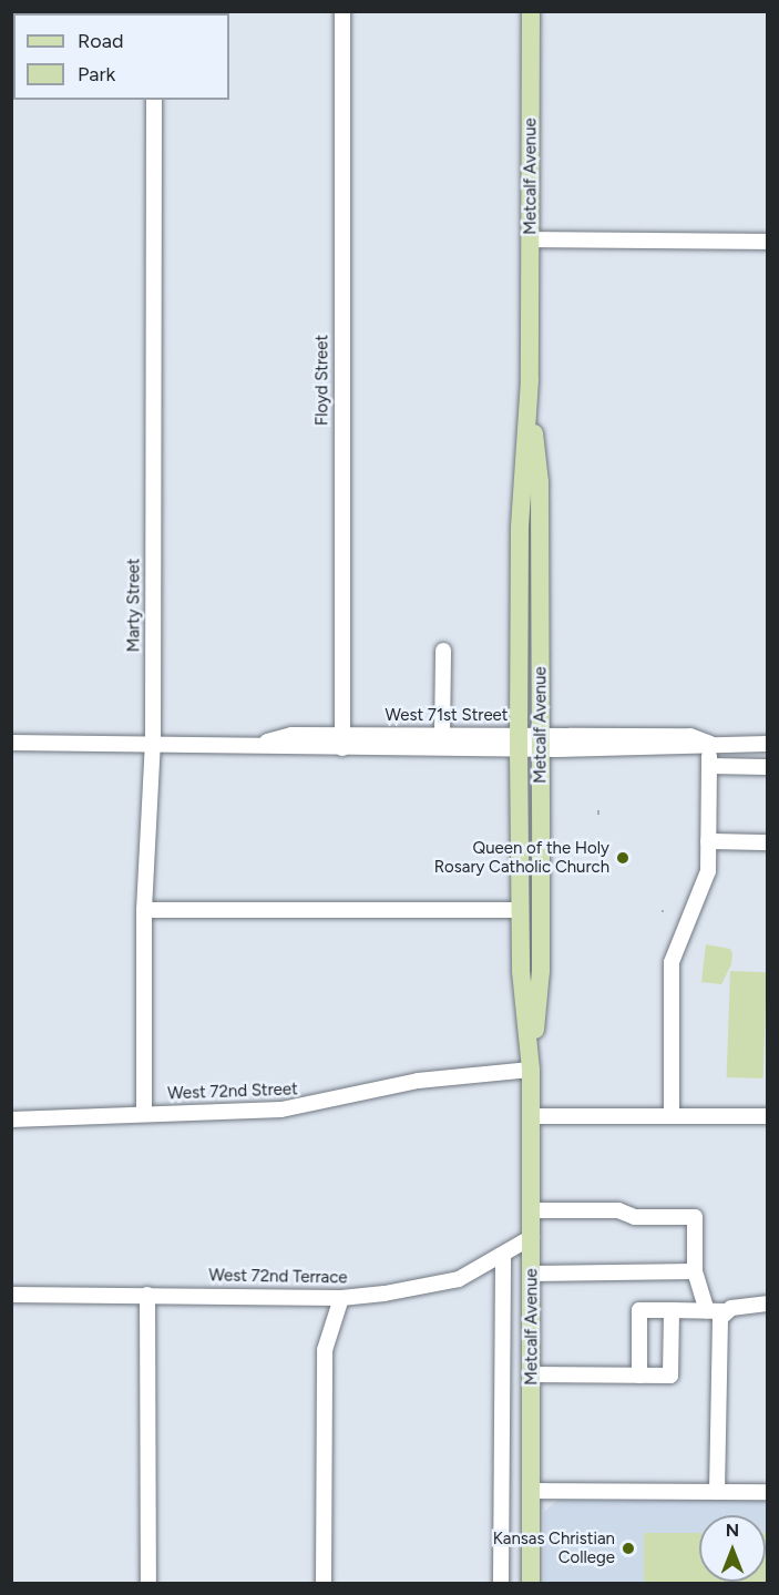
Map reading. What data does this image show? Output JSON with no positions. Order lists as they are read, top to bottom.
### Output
{
  "streets": {
    "main road": ["Metcalf Avenue"],
    "street": [
      "Floyd Street",
      "Marty Street",
      "West 71st Street",
      "West 72nd Street",
      "West 72nd Terrace"
    ]
  },
  "crossings": [
    ["Metcalf Avenue", "West 71st Street"],
    ["Metcalf Avenue", "West 72nd Street"],
    ["Metcalf Avenue", "West 72nd Terrace"],
    ["Floyd Street", "West 71st Street"],
    ["Marty Street", "West 71st Street"],
    ["Marty Street", "West 72nd Street"]
  ],
  "places": ["Queen of the Holy Rosary Catholic Church", "Kansas Christian College"],
  "legend": ["Road", "Park"],
  "north": "top"
}
